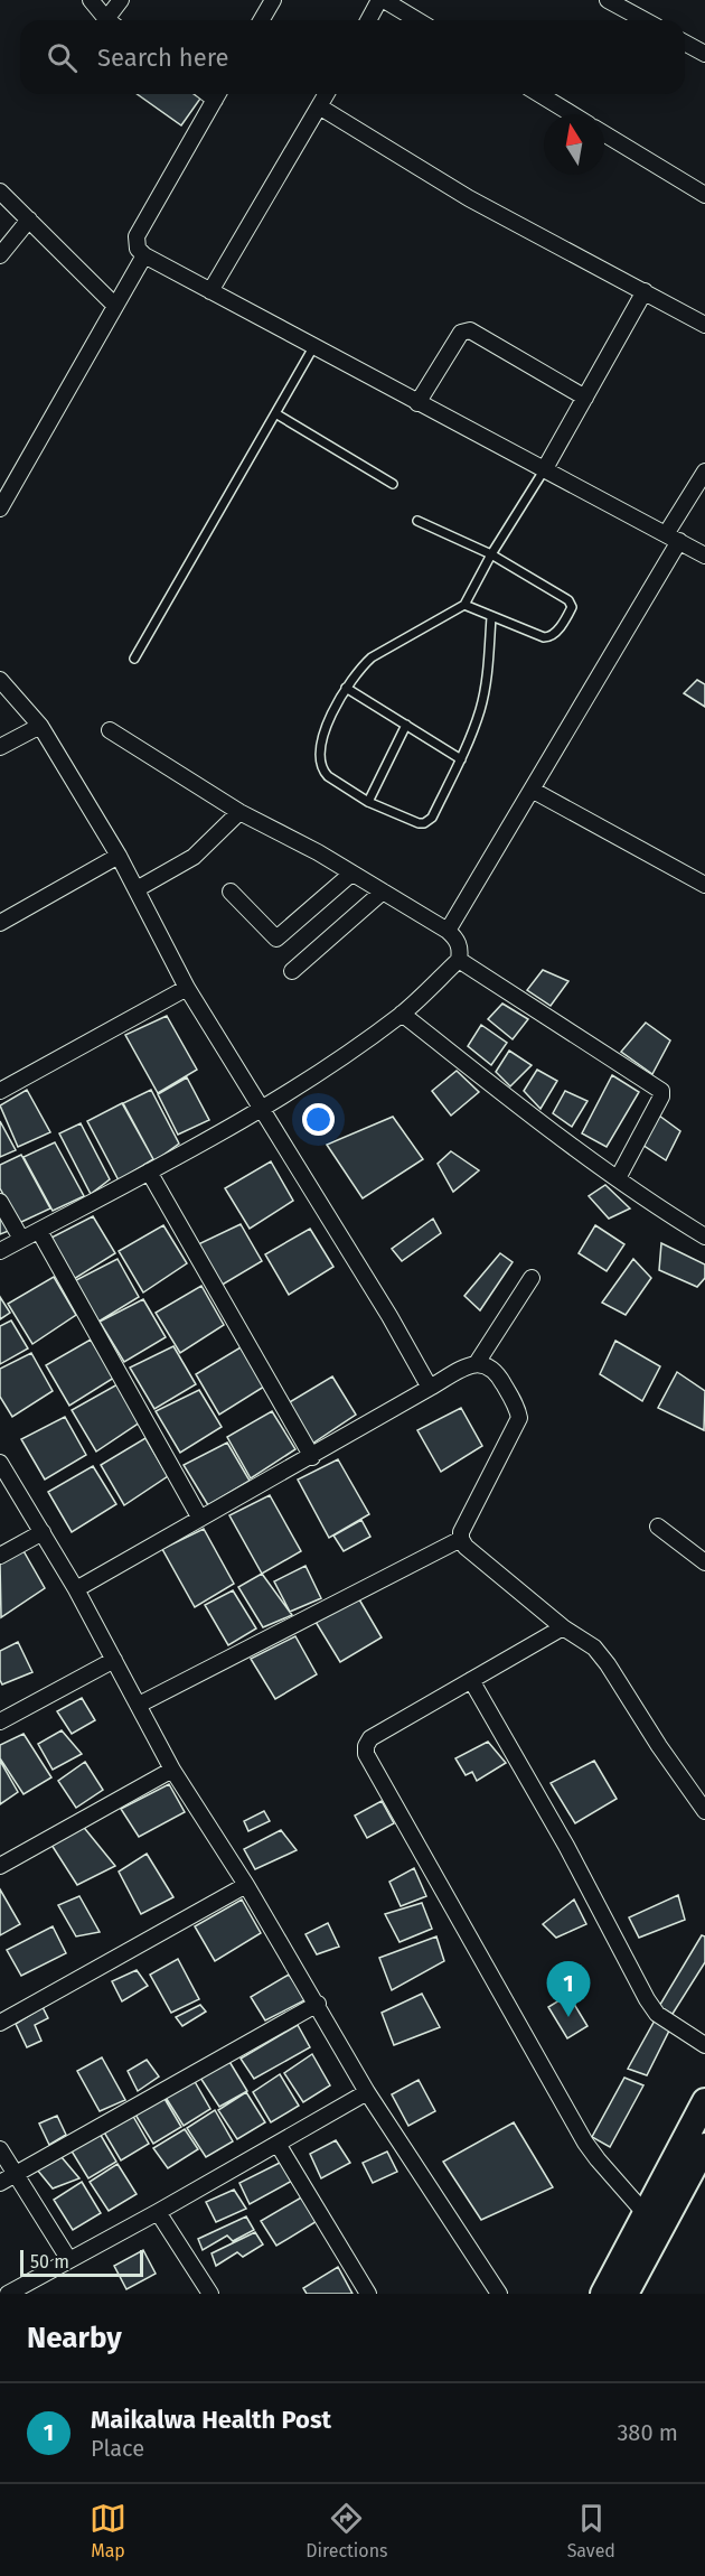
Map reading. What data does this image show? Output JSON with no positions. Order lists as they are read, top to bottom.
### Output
{
  "scale_bar": "50 m",
  "north": "top",
  "page": {
    "search": "Search here",
    "pins": "1",
    "scale": "50 m",
    "heading": "Nearby",
    "list": [
      {
        "mark": "1",
        "name": "Maikalwa Health Post",
        "note": "Place",
        "value": "380 m"
      }
    ],
    "nav": ["Map", "Directions", "Saved"]
  }
}
